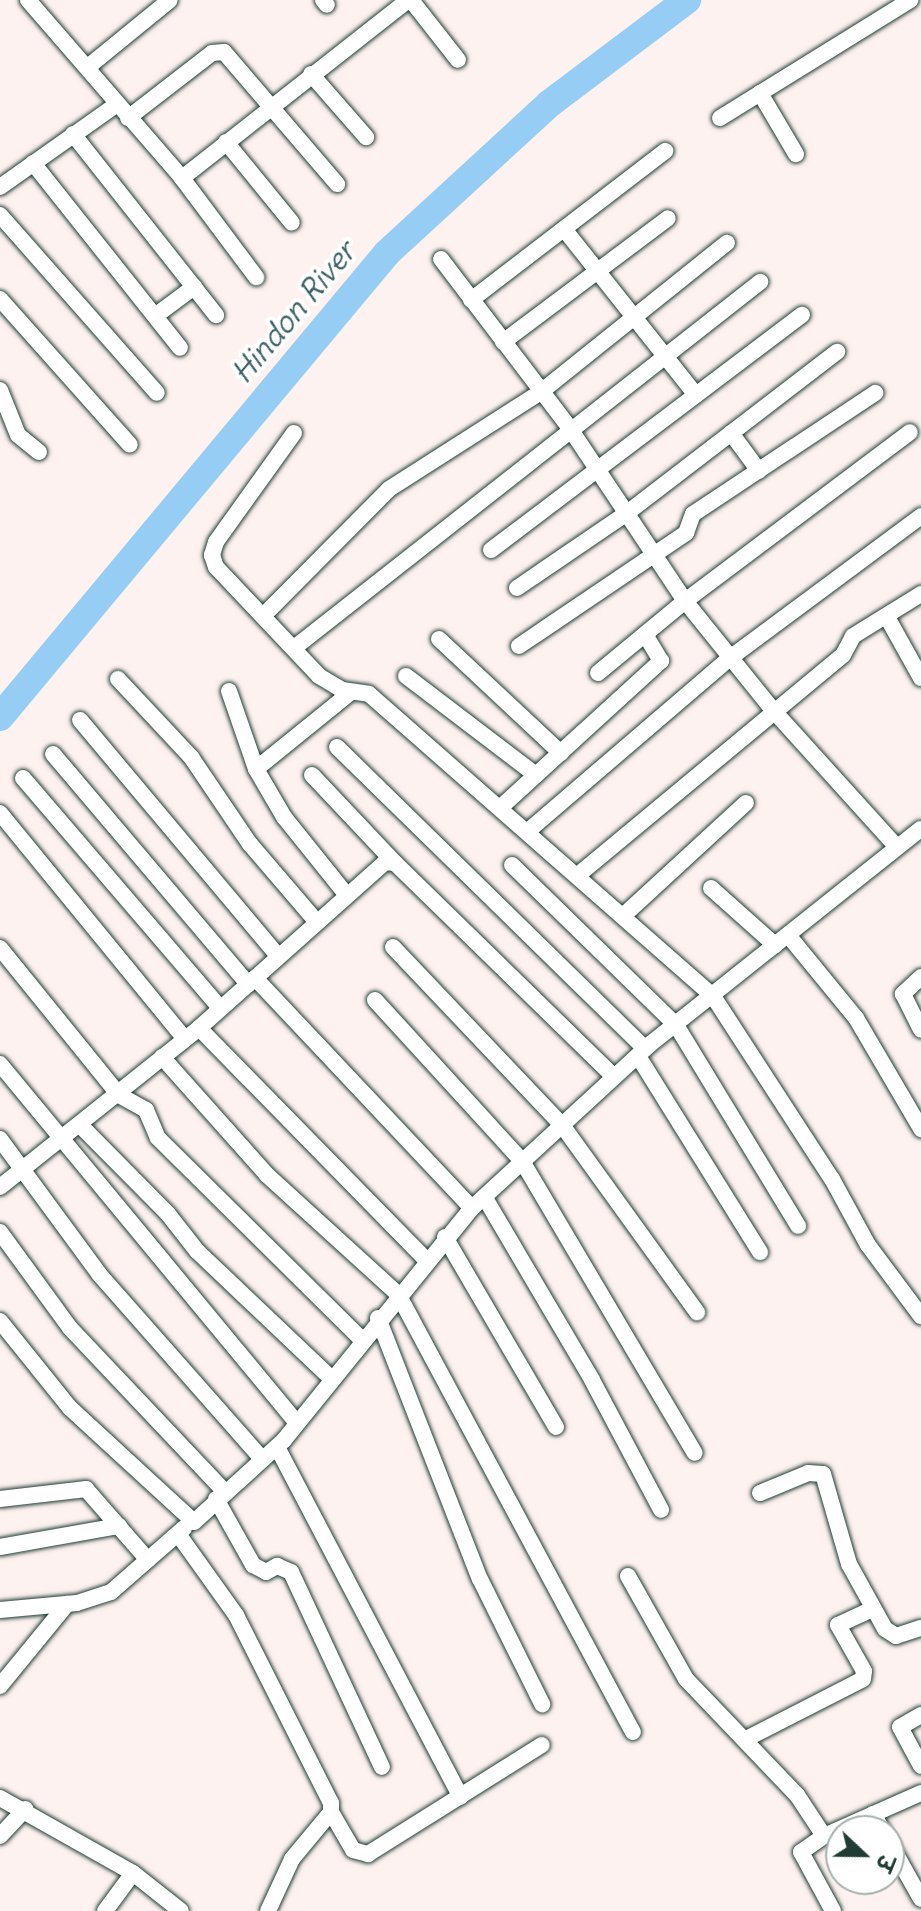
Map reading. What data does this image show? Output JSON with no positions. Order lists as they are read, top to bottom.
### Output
{
  "water": ["Hindon River"],
  "north": "right"
}
